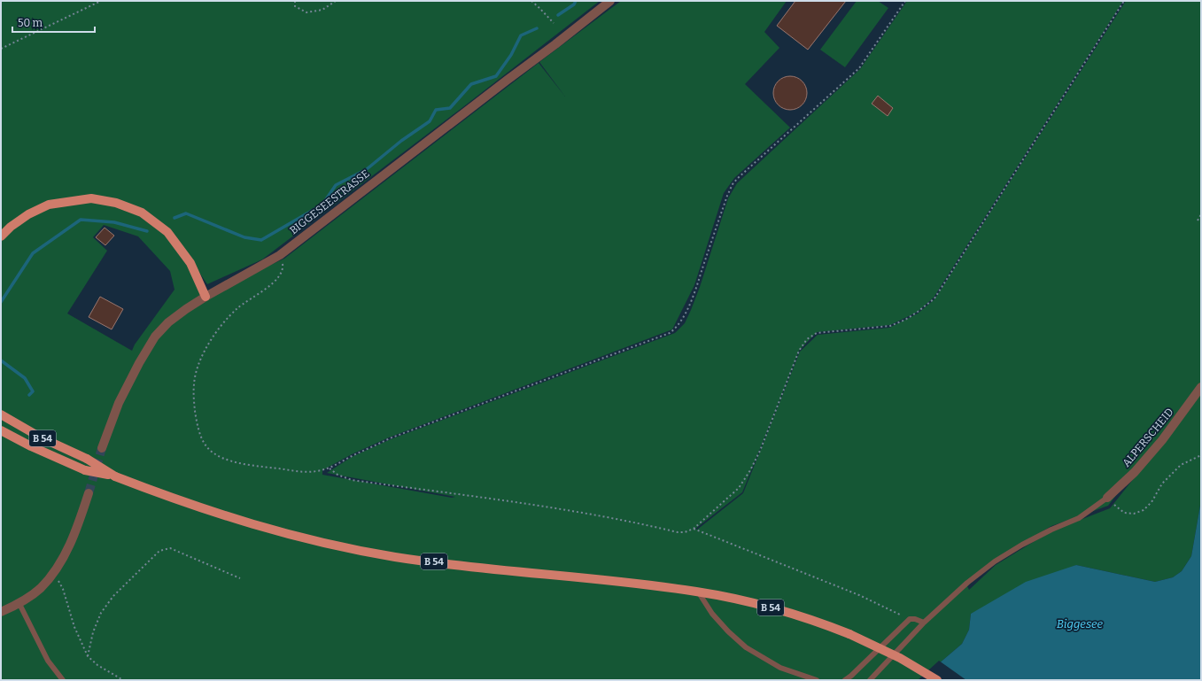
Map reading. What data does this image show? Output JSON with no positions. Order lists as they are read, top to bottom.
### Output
{
  "streets": {
    "main road": ["B 54"],
    "street": ["BIGGESEESTRASSE", "ALPERSCHEID"]
  },
  "water": ["Biggesee"],
  "scale_bar": "50 m"
}
